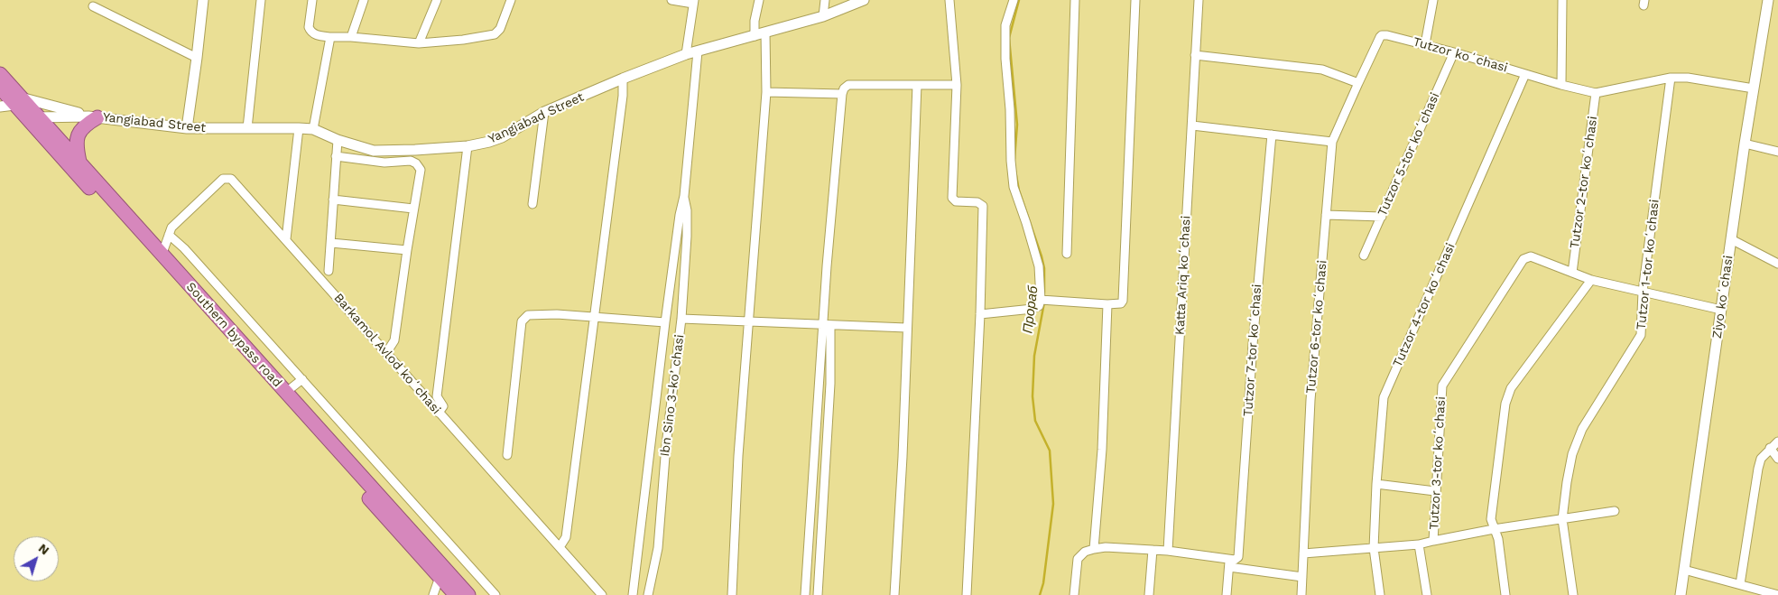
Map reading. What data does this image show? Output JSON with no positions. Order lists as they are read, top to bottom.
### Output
{
  "streets": {
    "highway": ["Southern bypass road"],
    "street": [
      "Tutzor koʻchasi",
      "Yangiabad Street",
      "Tutzor 5-tor koʻchasi",
      "Tutzor 2-tor koʻchasi",
      "Tutzor 1-tor koʻchasi",
      "Katta Ariq koʻchasi",
      "Ziyo koʻchasi",
      "Tutzor 4-tor koʻchasi",
      "Tutzor 6-tor koʻchasi",
      "Tutzor 7-tor koʻchasi",
      "Barkamol Avlod koʻchasi",
      "Ibn Sino 3-koʼchasi",
      "Tutzor 3-tor koʻchasi"
    ]
  },
  "crossings": [
    ["Tutzor koʻchasi", "Tutzor 5-tor koʻchasi"],
    ["Tutzor koʻchasi", "Tutzor 2-tor koʻchasi"],
    ["Tutzor koʻchasi", "Tutzor 1-tor koʻchasi"],
    ["Tutzor koʻchasi", "Ziyo koʻchasi"],
    ["Tutzor koʻchasi", "Tutzor 4-tor koʻchasi"],
    ["Tutzor koʻchasi", "Tutzor 6-tor koʻchasi"],
    ["Yangiabad Street", "Ibn Sino 3-koʼchasi"],
    ["Tutzor 2-tor koʻchasi", "Tutzor 3-tor koʻchasi"],
    ["Tutzor 1-tor koʻchasi", "Tutzor 3-tor koʻchasi"],
    ["Ziyo koʻchasi", "Tutzor 3-tor koʻchasi"],
    ["Southern bypass road", "Barkamol Avlod koʻchasi"]
  ],
  "water": ["Прораб"],
  "north": "top right"
}
